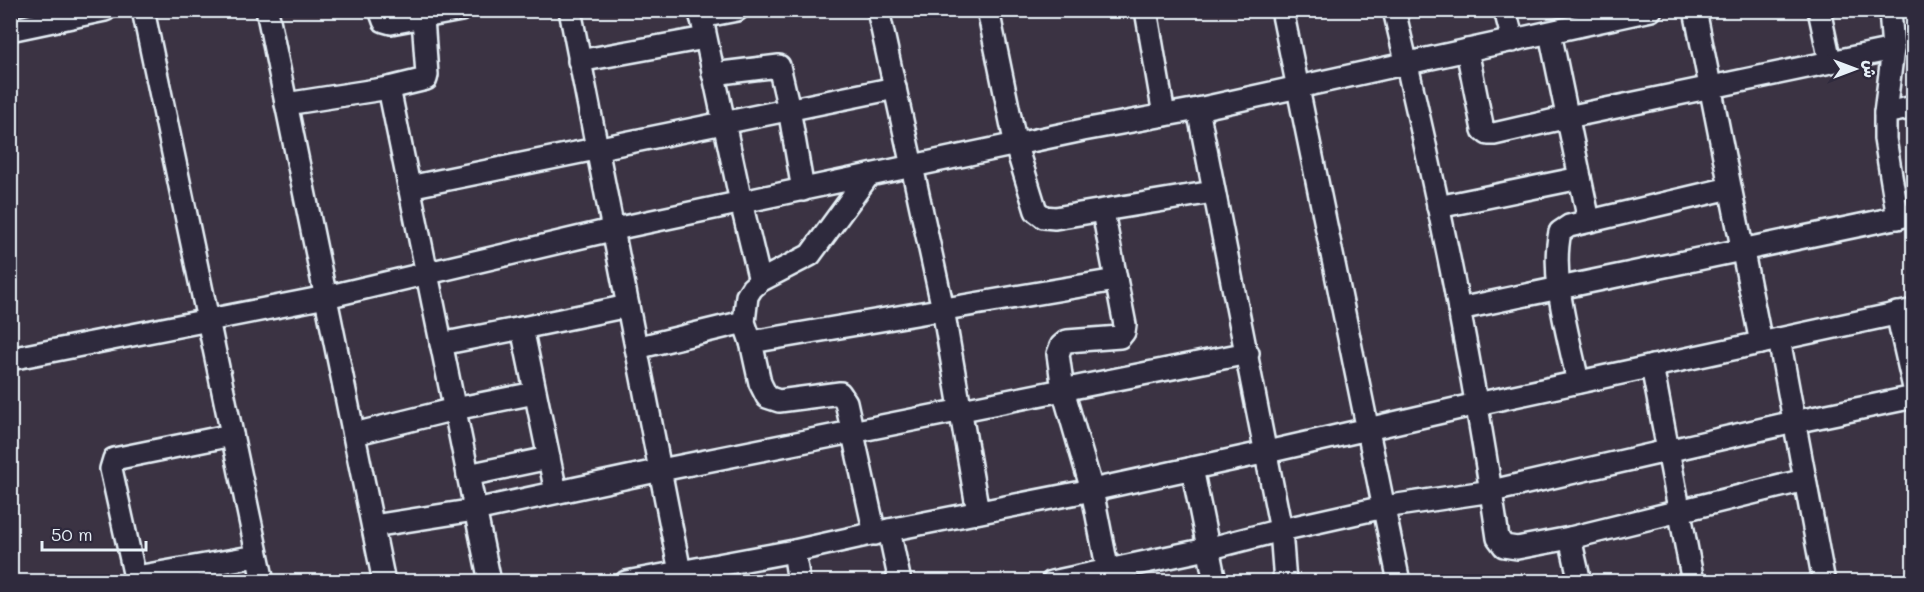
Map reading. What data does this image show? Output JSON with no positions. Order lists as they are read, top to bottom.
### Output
{
  "scale_bar": "50 m",
  "north": "right"
}
